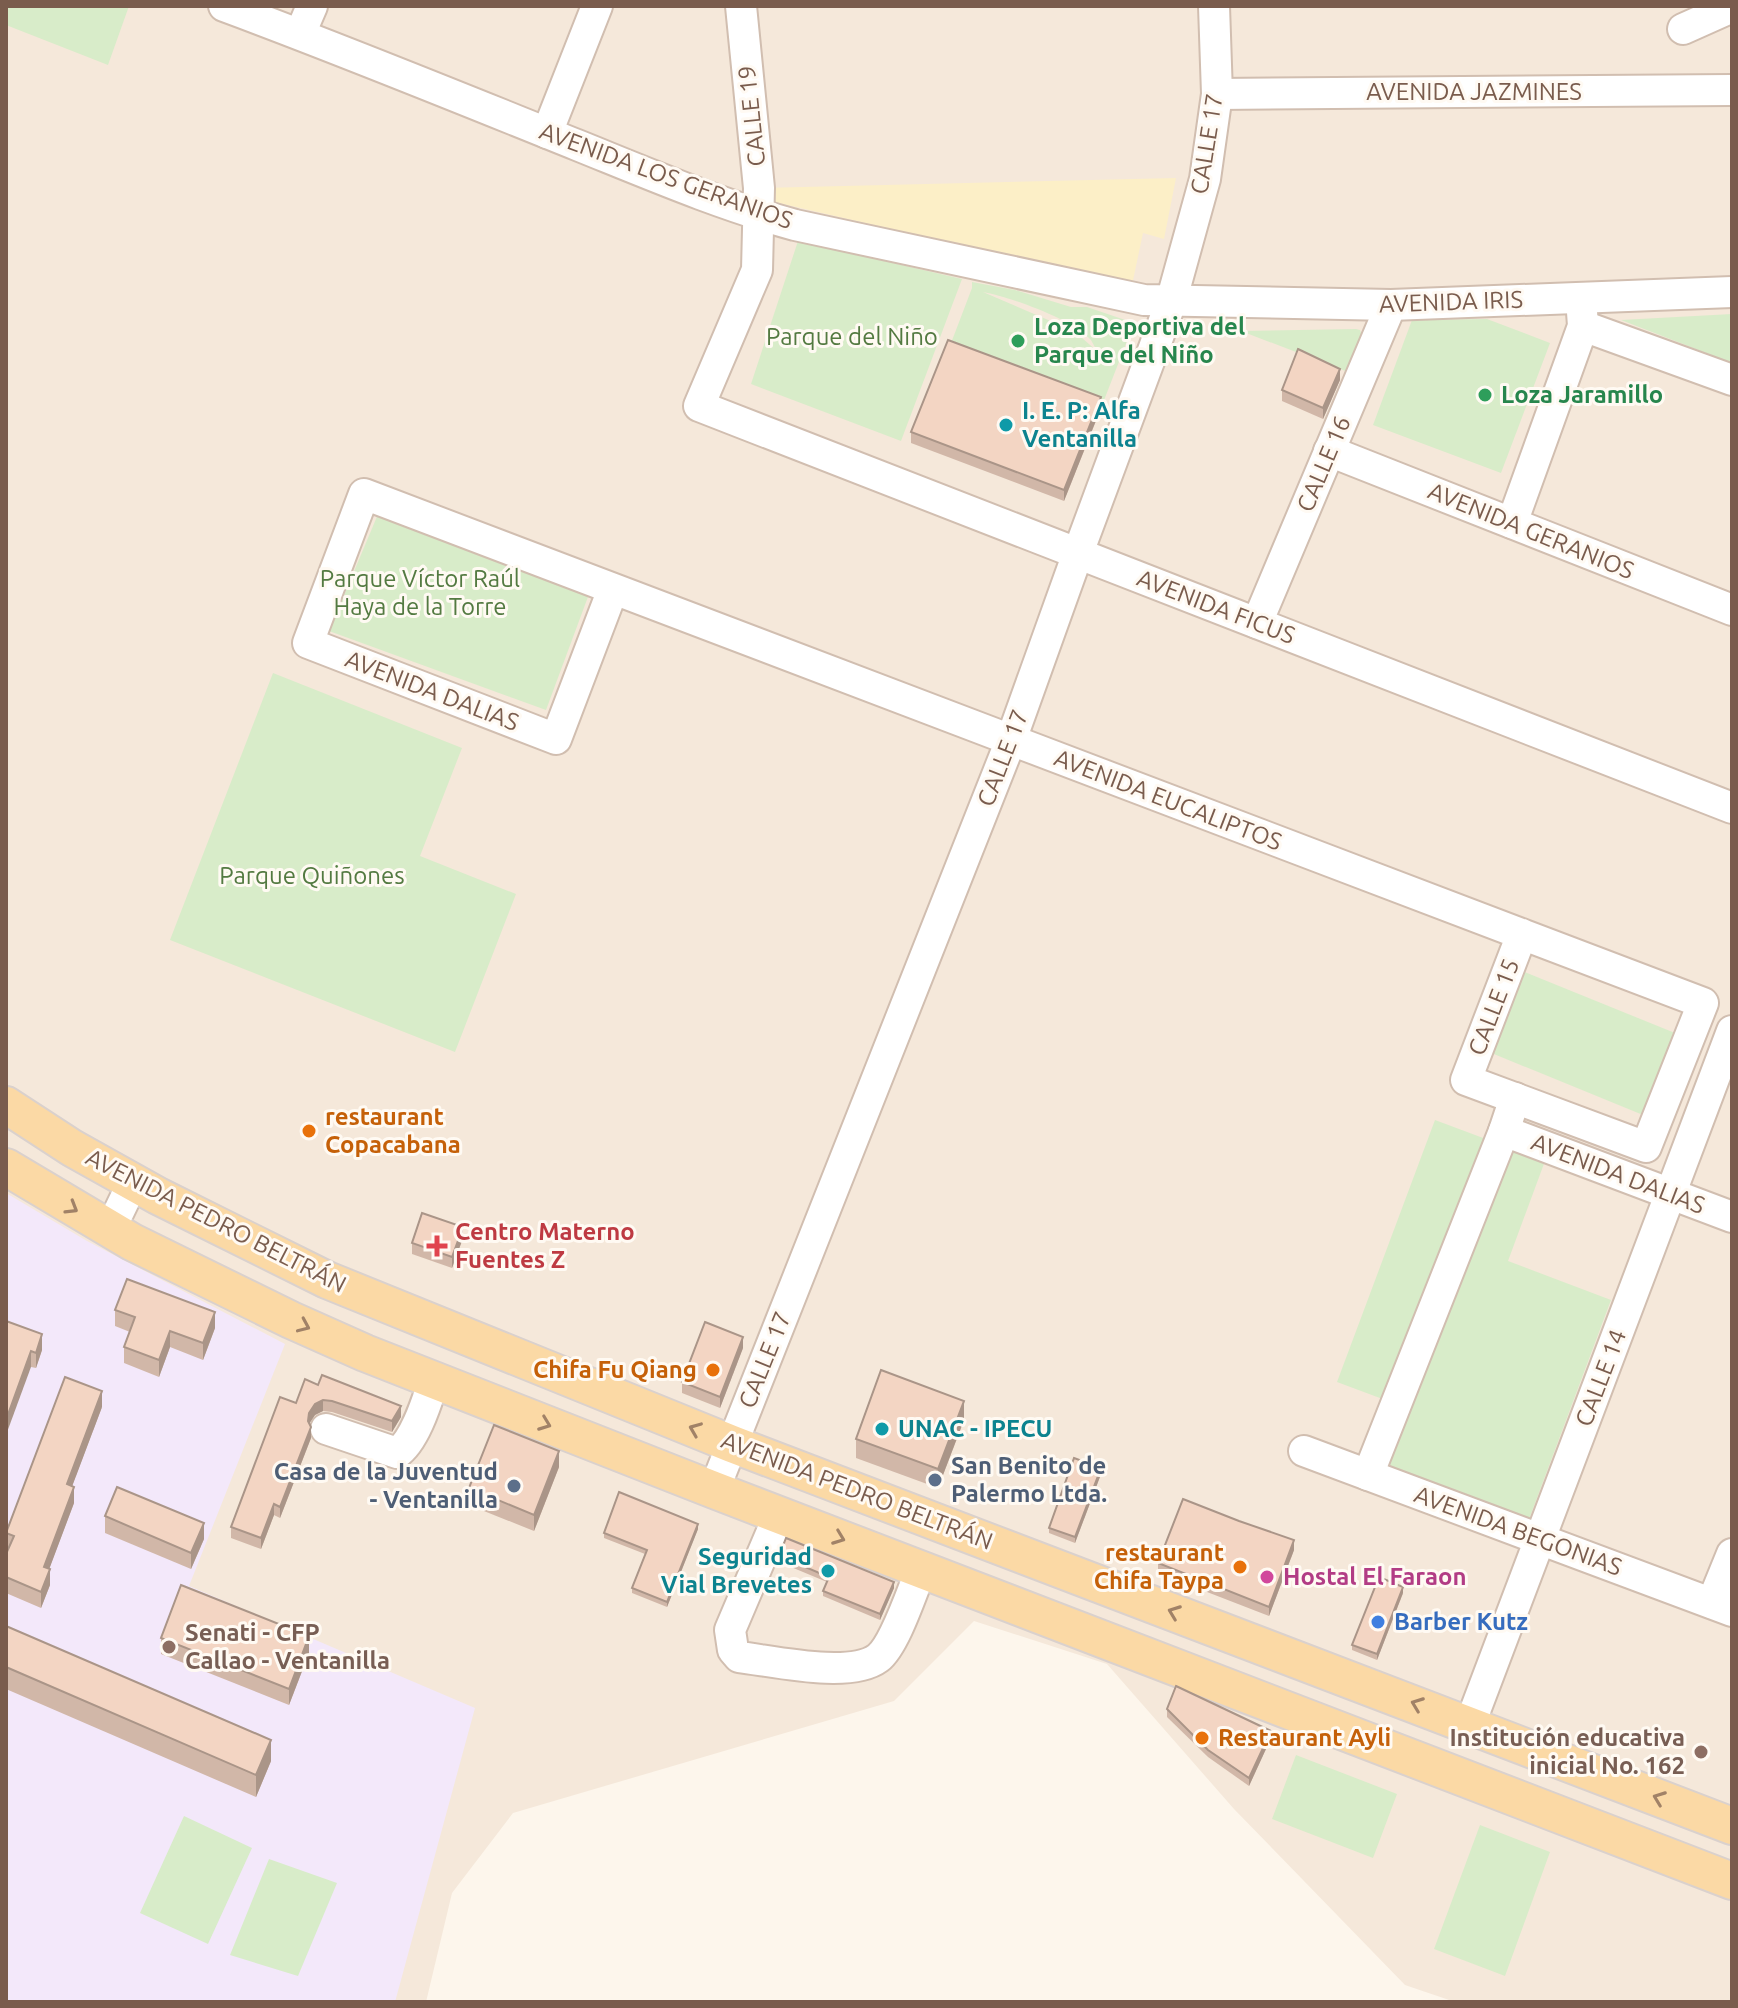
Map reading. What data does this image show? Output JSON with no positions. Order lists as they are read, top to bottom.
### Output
{
  "streets": {
    "main road": ["AVENIDA PEDRO BELTRÁN"],
    "street": [
      "AVENIDA JAZMINES",
      "CALLE 19",
      "CALLE 17",
      "AVENIDA LOS GERANIOS",
      "AVENIDA IRIS",
      "CALLE 16",
      "AVENIDA GERANIOS",
      "AVENIDA FICUS",
      "AVENIDA DALIAS",
      "AVENIDA EUCALIPTOS",
      "CALLE 15",
      "CALLE 14",
      "AVENIDA BEGONIAS"
    ]
  },
  "crossings": [
    ["AVENIDA JAZMINES", "CALLE 17"],
    ["CALLE 19", "AVENIDA LOS GERANIOS"],
    ["CALLE 19", "AVENIDA FICUS"],
    ["CALLE 17", "AVENIDA LOS GERANIOS"],
    ["CALLE 17", "AVENIDA IRIS"],
    ["CALLE 17", "AVENIDA FICUS"],
    ["CALLE 17", "AVENIDA EUCALIPTOS"],
    ["CALLE 17", "AVENIDA PEDRO BELTRÁN"],
    ["AVENIDA LOS GERANIOS", "AVENIDA IRIS"],
    ["AVENIDA IRIS", "CALLE 16"],
    ["CALLE 16", "AVENIDA GERANIOS"],
    ["CALLE 16", "AVENIDA FICUS"],
    ["AVENIDA DALIAS", "AVENIDA EUCALIPTOS"],
    ["AVENIDA DALIAS", "CALLE 14"],
    ["AVENIDA EUCALIPTOS", "CALLE 15"],
    ["AVENIDA PEDRO BELTRÁN", "CALLE 14"],
    ["CALLE 14", "AVENIDA BEGONIAS"]
  ],
  "parks": ["Parque del Niño", "Parque Víctor Raúl Haya de la Torre", "Parque Quiñones"],
  "places": {
    "other": [
      "Loza Deportiva del Parque del Niño",
      "Loza Jaramillo",
      "I. E. P: Alfa Ventanilla",
      "restaurant Copacabana",
      "Chifa Fu Qiang",
      "UNAC - IPECU",
      "San Benito de Palermo Ltda.",
      "Casa de la Juventud - Ventanilla",
      "restaurant Chifa Taypa",
      "Seguridad Vial Brevetes",
      "Hostal El Faraon",
      "Barber Kutz",
      "Senati - CFP Callao - Ventanilla",
      "Restaurant Ayli",
      "Institución educativa inicial No. 162"
    ],
    "health": ["Centro Materno Fuentes Z"]
  }
}
